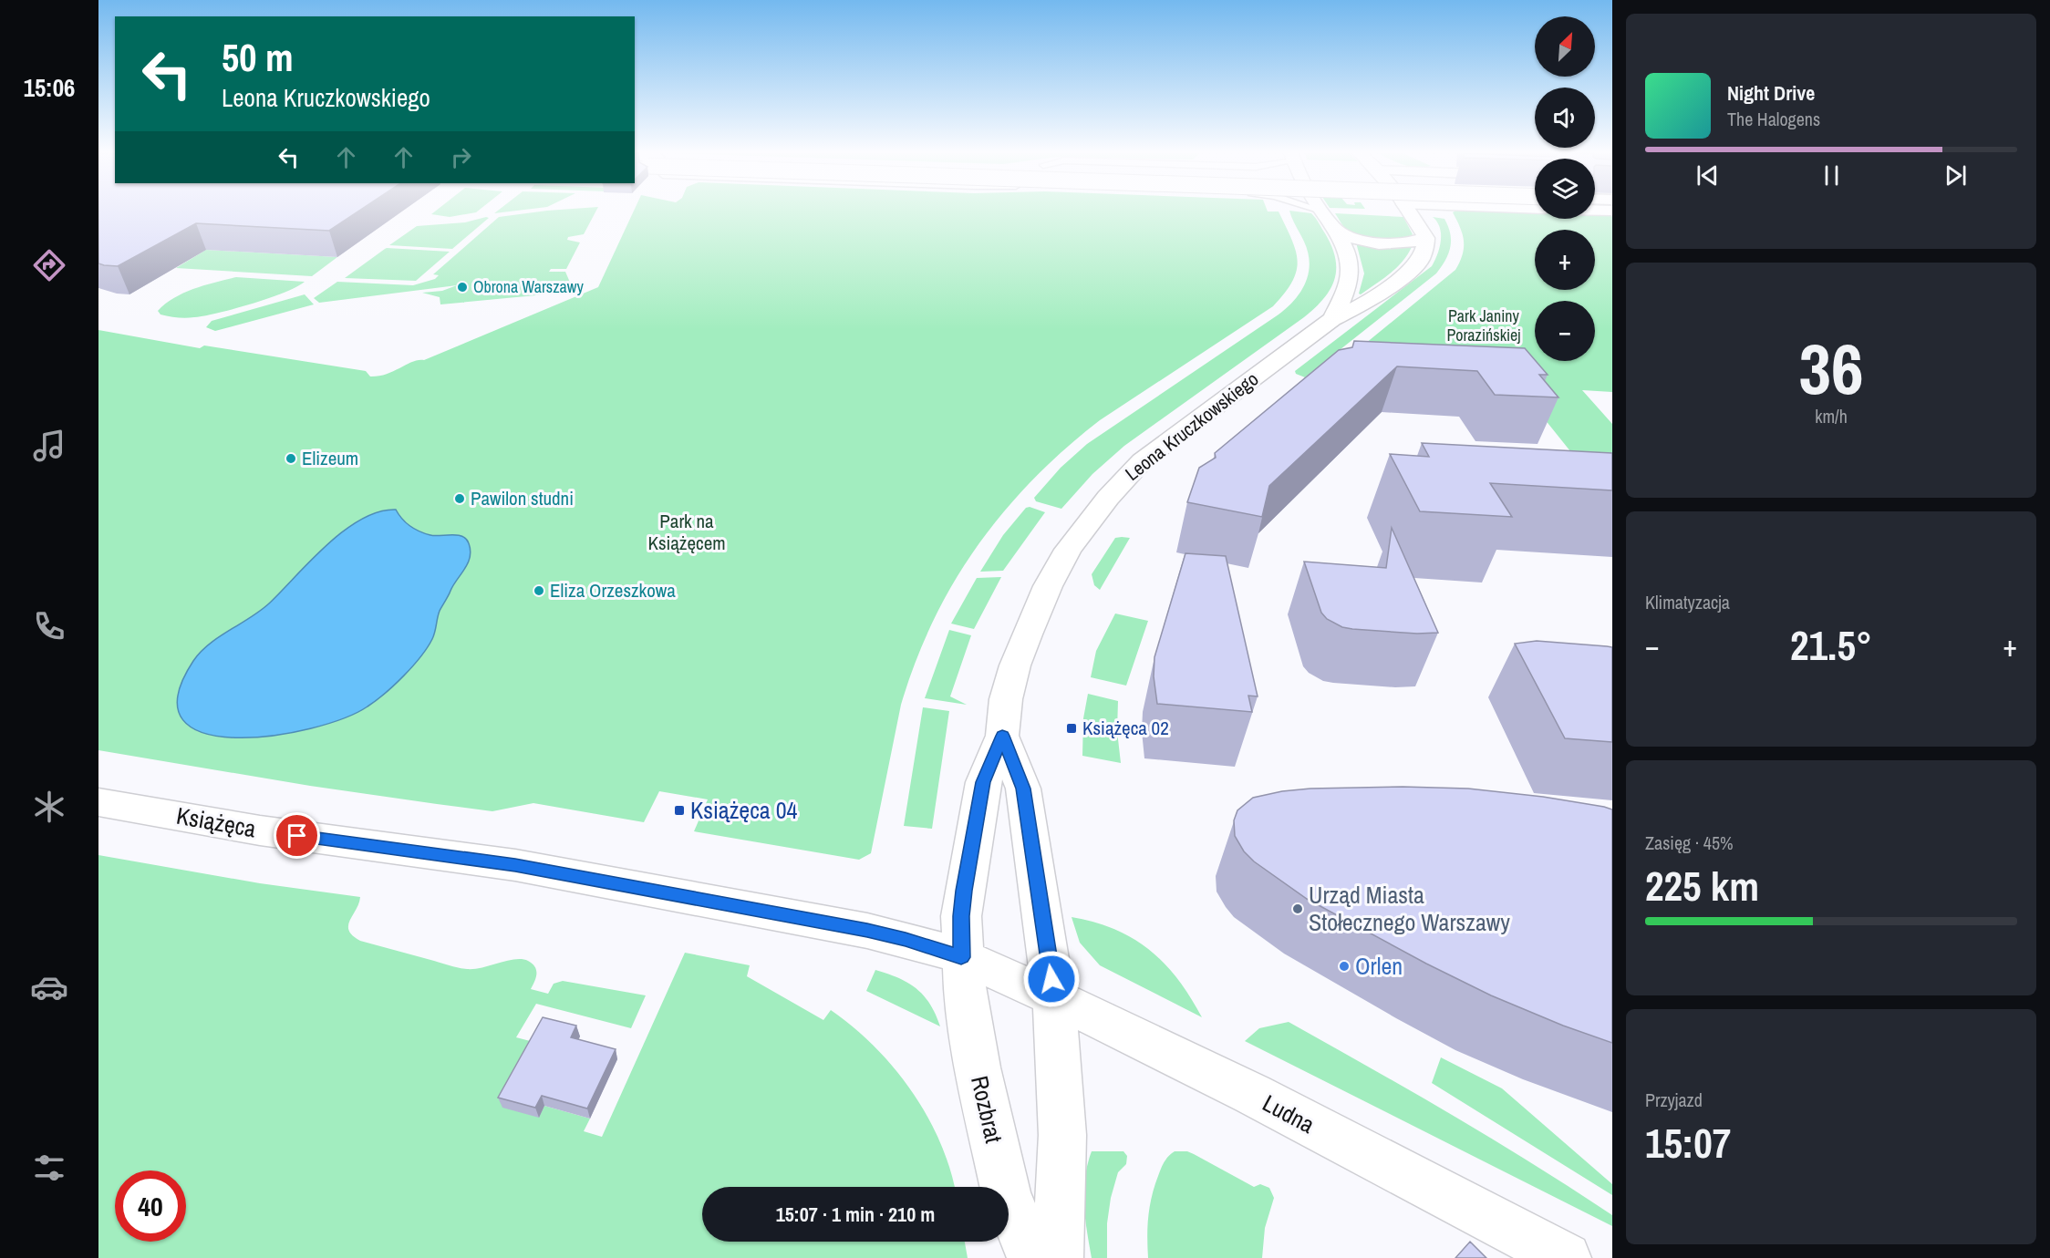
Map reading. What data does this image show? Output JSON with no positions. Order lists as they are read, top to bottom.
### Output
{
  "streets": {
    "street": [
      "Leona Kruczkowskiego",
      "Książęca",
      "Rozbrat",
      "Ludna"
    ]
  },
  "crossings": [
    ["Leona Kruczkowskiego", "Książęca"],
    ["Leona Kruczkowskiego", "Rozbrat"],
    ["Leona Kruczkowskiego", "Ludna"],
    ["Książęca", "Rozbrat"],
    ["Książęca", "Ludna"]
  ],
  "parks": ["Park Janiny Porazińskiej", "Park na Książęcem"],
  "places": {
    "other": [
      "Obrona Warszawy",
      "Elizeum",
      "Pawilon studni",
      "Eliza Orzeszkowa",
      "Urząd Miasta Stołecznego Warszawy",
      "Orlen"
    ],
    "transit": ["Książęca 02", "Książęca 04"]
  },
  "north": "top right",
  "page": {
    "tabs": "15:06",
    "map_buttons": ["+", "−"],
    "turn": ["50 m", "Leona Kruczkowskiego"],
    "song": ["Night Drive", "The Halogens"],
    "tile": [
      ["36", "km/h"],
      "Klimatyzacja",
      ["Zasięg · 45%", "225 km"],
      ["Przyjazd", "15:07"]
    ],
    "heat": ["−", "21.5°", "+"],
    "limit": "40",
    "trip": "15:07 · 1 min · 210 m"
  }
}
